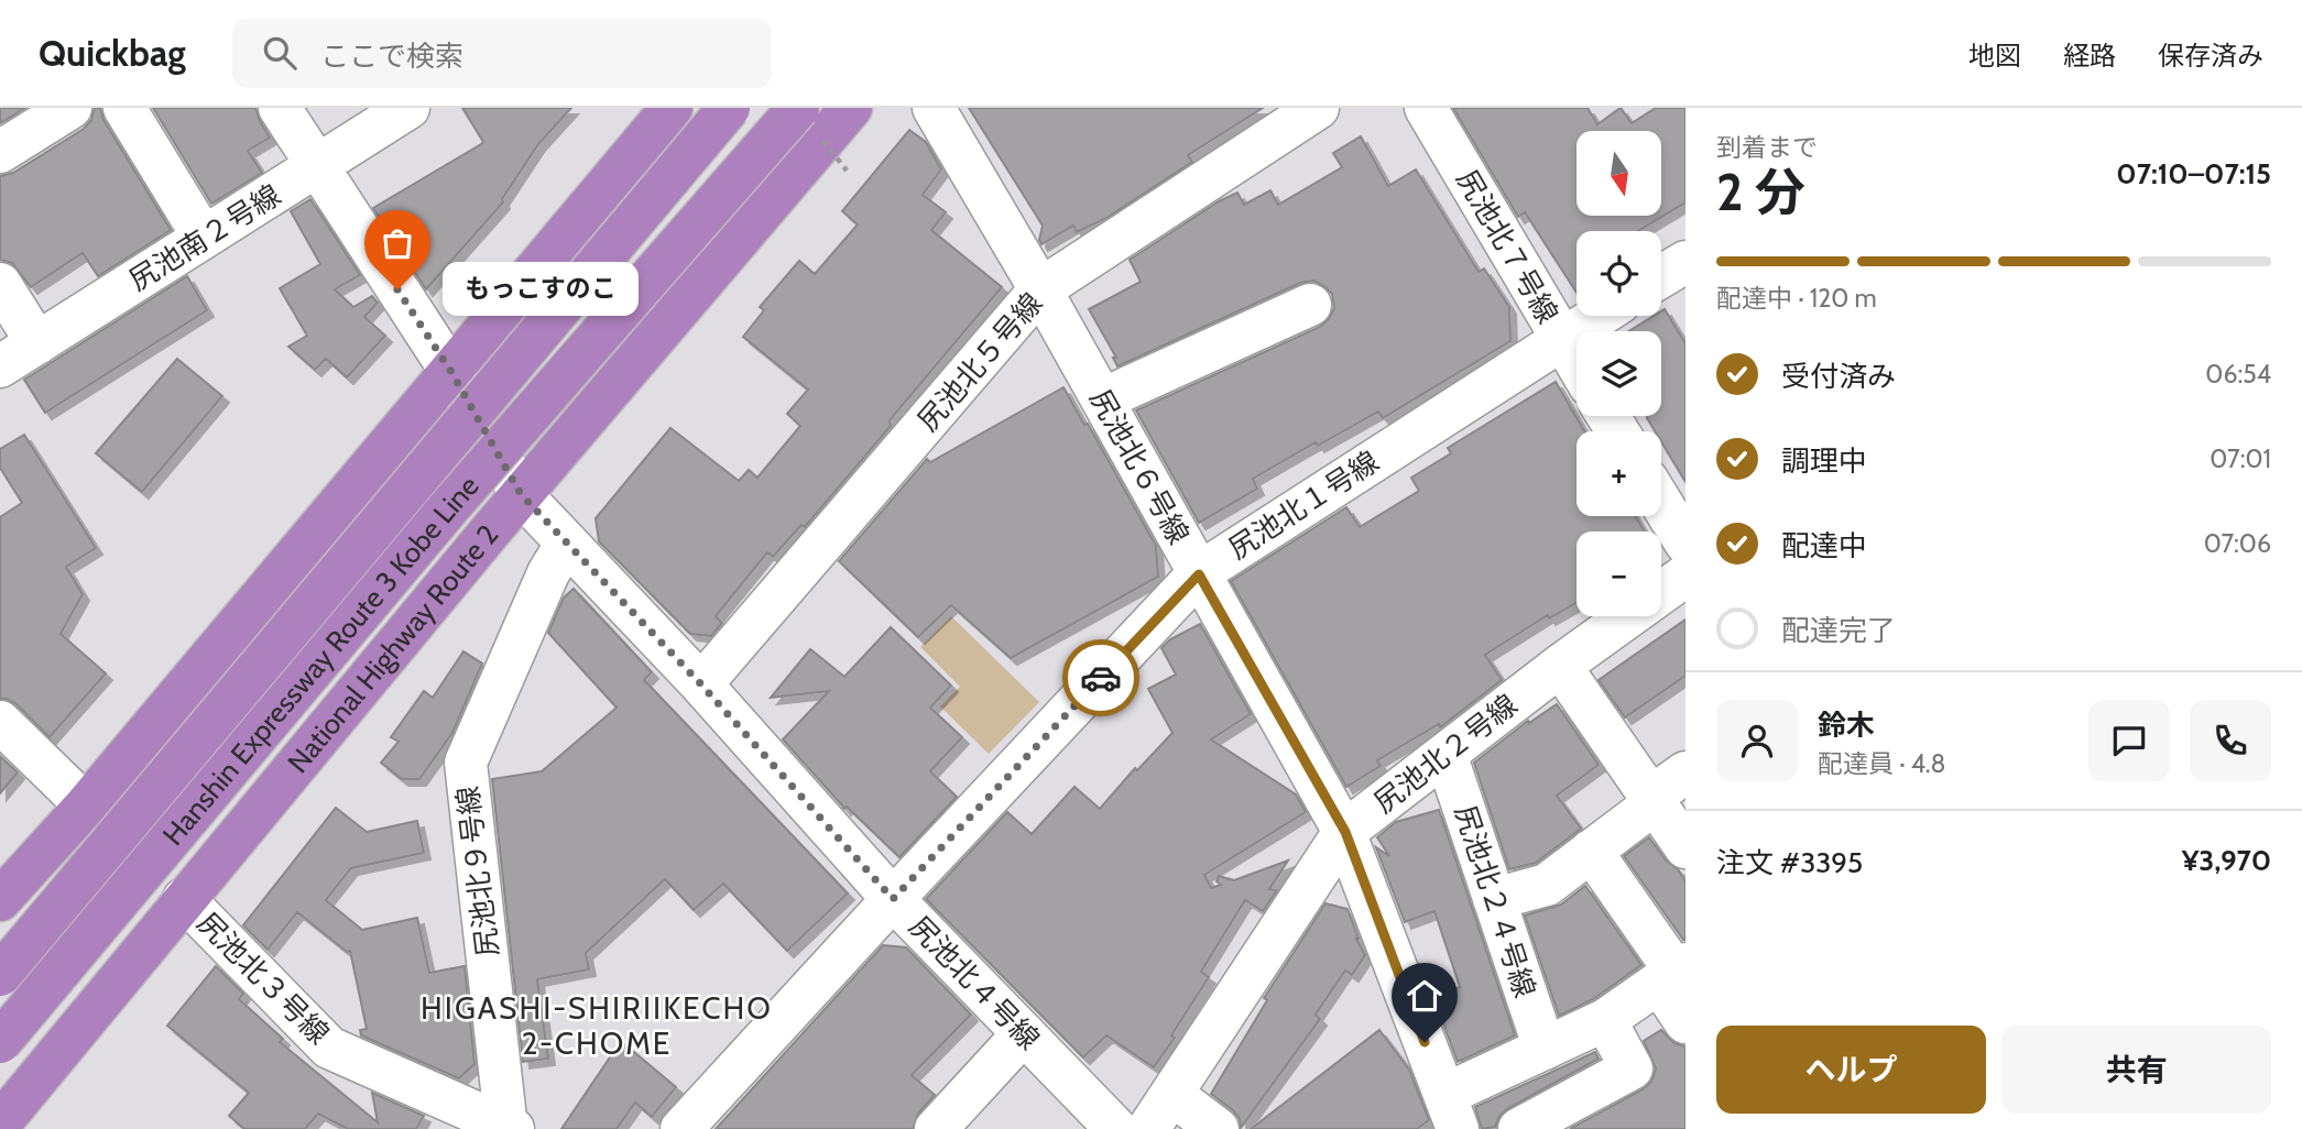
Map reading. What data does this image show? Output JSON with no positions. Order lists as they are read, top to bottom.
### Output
{
  "streets": {
    "highway": ["National Highway Route 2", "Hanshin Expressway Route 3 Kobe Line"],
    "street": [
      "尻池南２号線",
      "尻池北７号線",
      "尻池北５号線",
      "尻池北６号線",
      "尻池北１号線",
      "尻池北２号線",
      "尻池北９号線",
      "尻池北２４号線",
      "尻池北３号線",
      "尻池北４号線"
    ]
  },
  "crossings": [
    ["尻池南２号線", "尻池北４号線"],
    ["尻池北７号線", "尻池北１号線"],
    ["尻池北５号線", "尻池北６号線"],
    ["尻池北５号線", "尻池北４号線"],
    ["尻池北６号線", "尻池北１号線"],
    ["尻池北６号線", "尻池北２号線"],
    ["尻池北１号線", "尻池北４号線"],
    ["National Highway Route 2", "尻池北３号線"],
    ["National Highway Route 2", "尻池北４号線"],
    ["尻池北２号線", "尻池北２４号線"],
    ["尻池北９号線", "尻池北３号線"],
    ["尻池北９号線", "尻池北４号線"]
  ],
  "districts": ["HIGASHI-SHIRIIKECHO 2-CHOME"],
  "places": ["もっこすのこ"],
  "north": "bottom",
  "page": {
    "header": "Quickbag",
    "search": "ここで検索",
    "nav": ["地図", "経路", "保存済み"],
    "heading": ["2 分", "到着まで", "07:10–07:15"],
    "panel": [
      "鈴木",
      "配達員 · 4.8",
      "注文 #3395",
      "¥3,970"
    ],
    "map_buttons": ["+", "−"],
    "bar": "配達中 · 120 m",
    "bubble": "もっこすのこ",
    "list": [
      ["受付済み", "06:54"],
      ["調理中", "07:01"],
      ["配達中", "07:06"],
      "配達完了"
    ],
    "buttons": ["ヘルプ", "共有"]
  }
}
